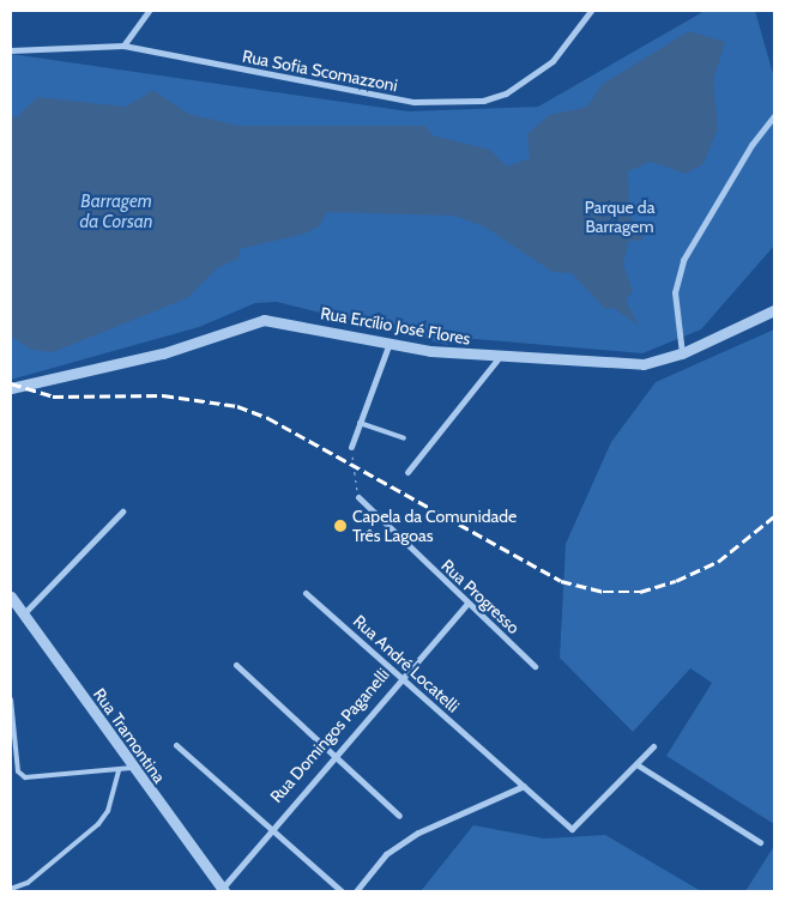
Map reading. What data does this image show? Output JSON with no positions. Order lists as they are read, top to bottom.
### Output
{
  "streets": {
    "street": [
      "Rua Sofia Scomazzoni",
      "Rua Ercílio José Flores",
      "Rua Progresso",
      "Rua André Locatelli",
      "Rua Tramontina",
      "Rua Domingos Paganelli"
    ]
  },
  "crossings": [
    ["Rua Progresso", "Rua Domingos Paganelli"],
    ["Rua André Locatelli", "Rua Domingos Paganelli"],
    ["Rua Tramontina", "Rua Domingos Paganelli"]
  ],
  "water": ["Barragem da Corsan"],
  "parks": ["Parque da Barragem"],
  "places": ["Capela da Comunidade Três Lagoas"]
}
